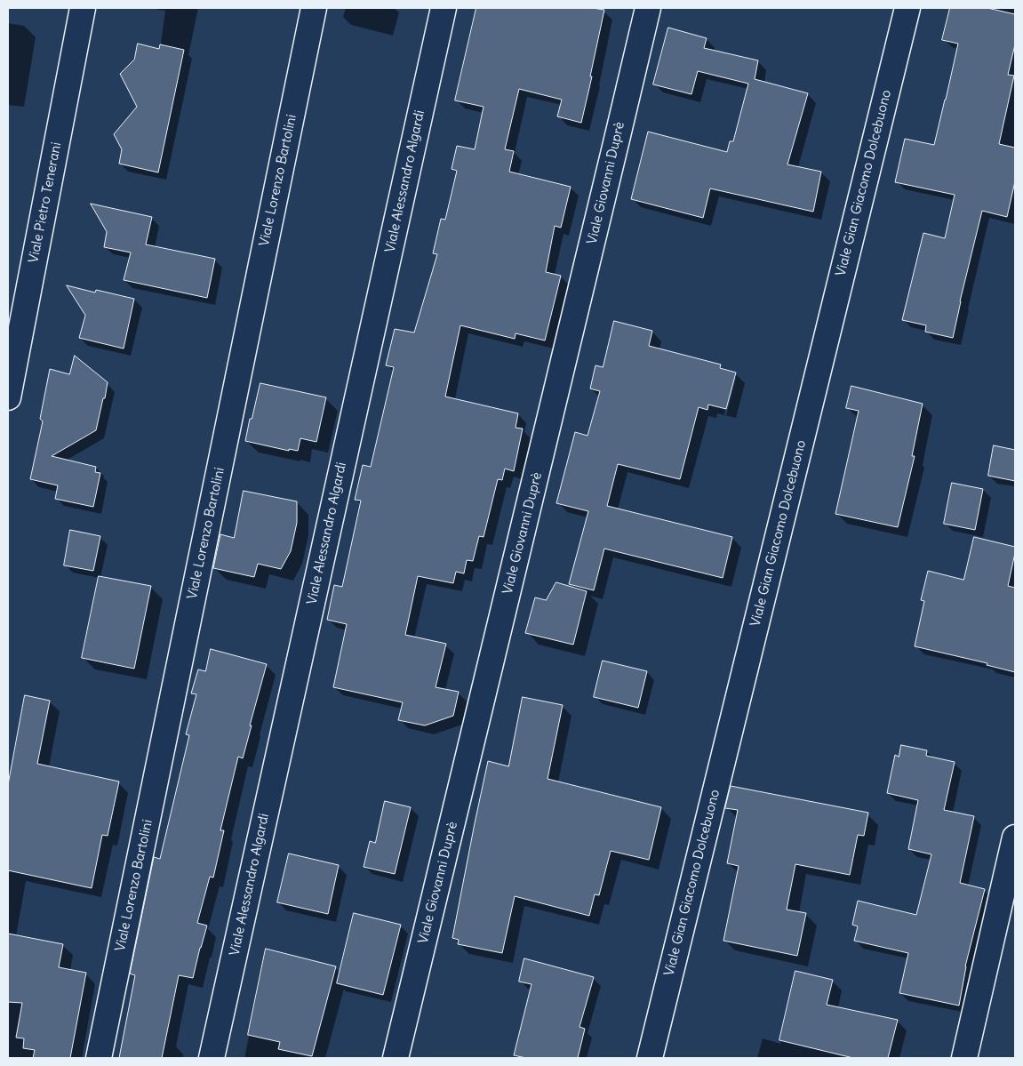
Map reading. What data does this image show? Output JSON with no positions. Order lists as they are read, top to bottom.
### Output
{
  "streets": {
    "street": [
      "Viale Lorenzo Bartolini",
      "Viale Alessandro Algardi",
      "Viale Giovanni Duprè",
      "Viale Gian Giacomo Dolcebuono",
      "Viale Pietro Tenerani"
    ]
  }
}
